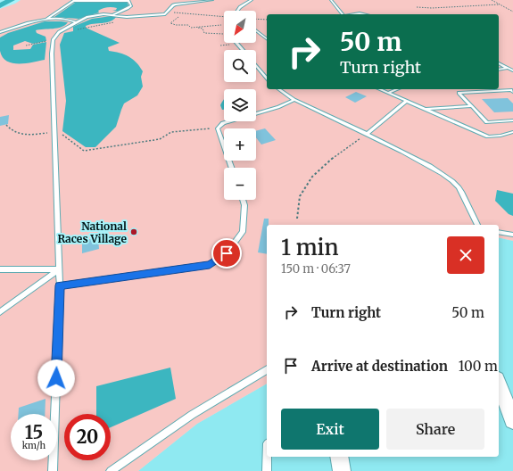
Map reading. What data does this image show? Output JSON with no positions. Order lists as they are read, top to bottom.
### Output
{
  "places": ["National Races Village"],
  "north": "bottom left",
  "page": {
    "map_buttons": ["+", "−"],
    "turn": ["50 m", "Turn right"],
    "heading": ["1 min", "150 m · 06:37"],
    "list": [
      {
        "name": "Turn right",
        "value": "50 m"
      },
      {
        "name": "Arrive at destination",
        "value": "100 m"
      }
    ],
    "buttons": ["Exit", "Share"],
    "speed": "15 km/h",
    "limit": "20"
  }
}
